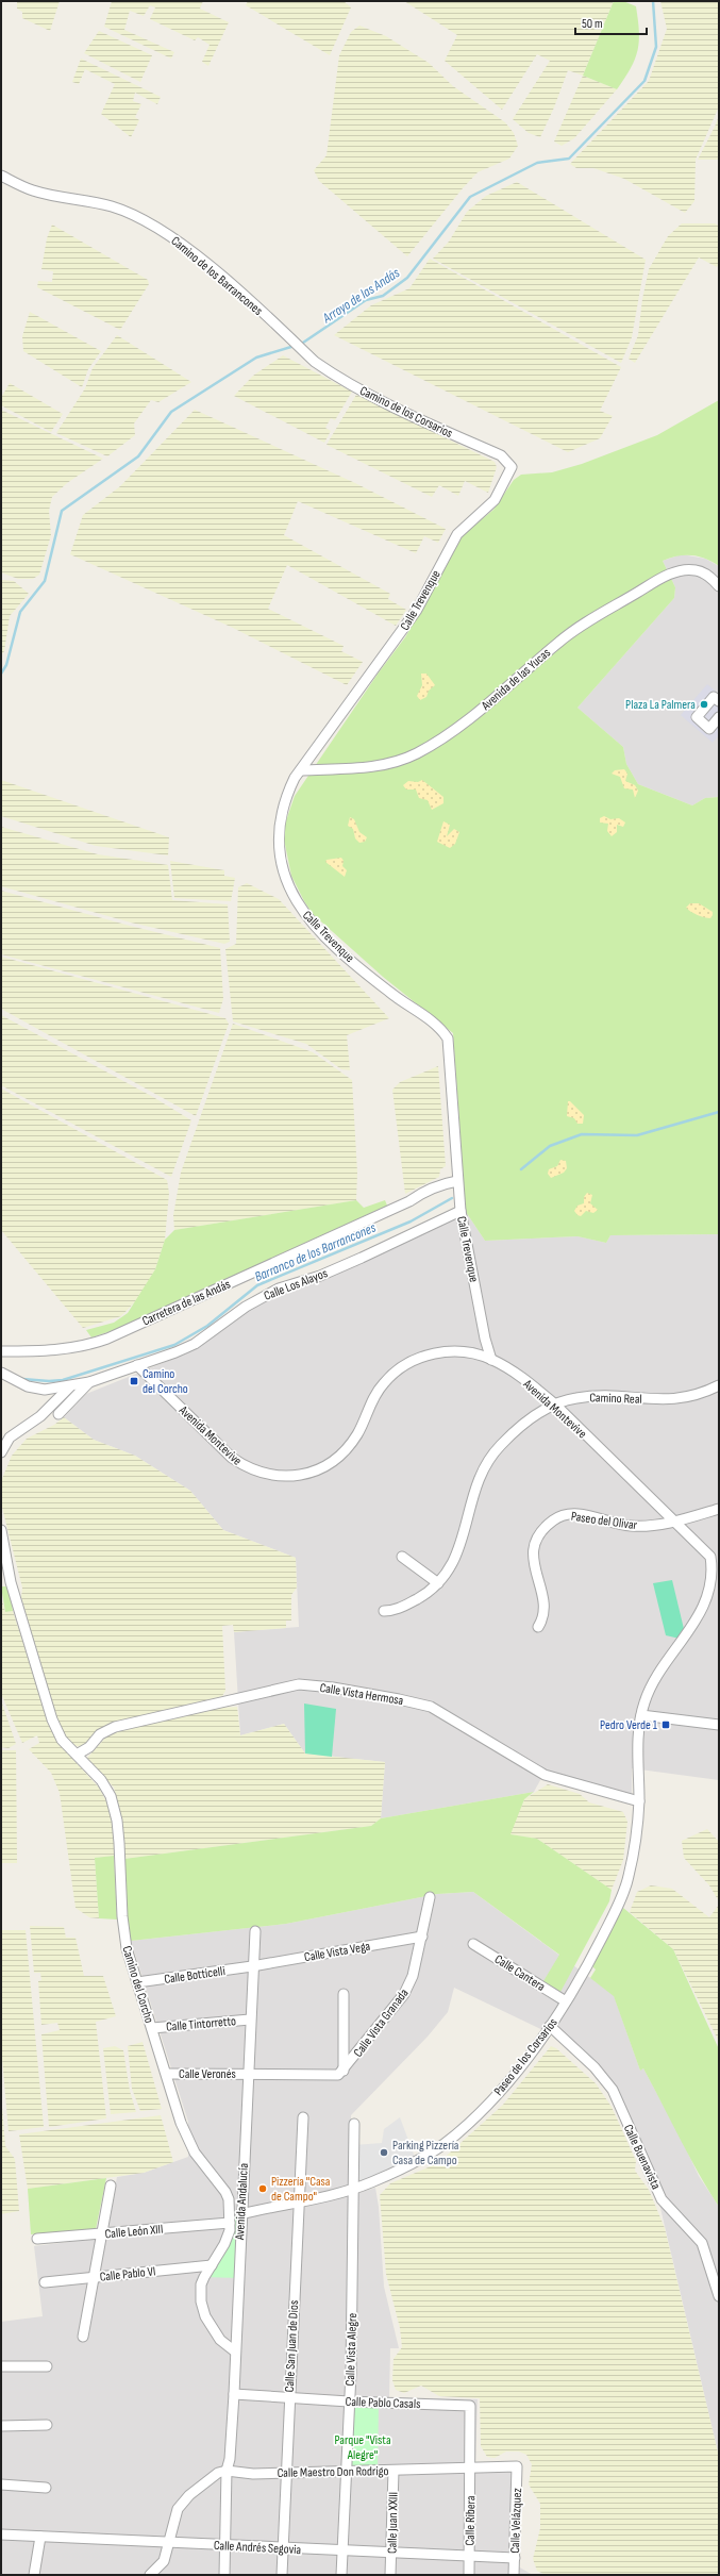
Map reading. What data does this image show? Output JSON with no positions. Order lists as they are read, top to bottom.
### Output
{
  "streets": {
    "street": [
      "Camino de los Barrancones",
      "Camino de los Corsarios",
      "Calle Trevenque",
      "Avenida de las Yucas",
      "Calle Los Alayos",
      "Carretera de las Andás",
      "Camino Real",
      "Avenida Montevive",
      "Paseo del Olivar",
      "Calle Vista Hermosa",
      "Calle Vista Vega",
      "Calle Cantera",
      "Calle Botticelli",
      "Camino del Corcho",
      "Calle Vista Granada",
      "Calle Tintorretto",
      "Paseo de los Corsarios",
      "Calle Veronés",
      "Calle Buenavista",
      "Avenida Andalucía",
      "Calle León XIII",
      "Calle Pablo VI",
      "Calle San Juan de Dios",
      "Calle Vista Alegre",
      "Calle Pablo Casals",
      "Calle Maestro Don Rodrigo",
      "Calle Ribera",
      "Calle Velázquez",
      "Calle Juan XXIII",
      "Calle Andrés Segovia"
    ]
  },
  "crossings": [
    ["Camino de los Barrancones", "Camino de los Corsarios"],
    ["Camino de los Corsarios", "Calle Trevenque"],
    ["Calle Trevenque", "Avenida de las Yucas"],
    ["Calle Trevenque", "Calle Los Alayos"],
    ["Calle Trevenque", "Carretera de las Andás"],
    ["Calle Trevenque", "Avenida Montevive"],
    ["Calle Los Alayos", "Avenida Montevive"],
    ["Camino Real", "Avenida Montevive"],
    ["Avenida Montevive", "Paseo del Olivar"],
    ["Avenida Montevive", "Calle Vista Hermosa"],
    ["Avenida Montevive", "Paseo de los Corsarios"],
    ["Calle Vista Hermosa", "Camino del Corcho"],
    ["Calle Vista Hermosa", "Paseo de los Corsarios"],
    ["Calle Vista Vega", "Calle Botticelli"],
    ["Calle Vista Vega", "Calle Vista Granada"],
    ["Calle Vista Vega", "Avenida Andalucía"],
    ["Calle Cantera", "Paseo de los Corsarios"],
    ["Calle Botticelli", "Camino del Corcho"],
    ["Calle Botticelli", "Avenida Andalucía"],
    ["Camino del Corcho", "Calle Tintorretto"],
    ["Camino del Corcho", "Calle Veronés"],
    ["Camino del Corcho", "Avenida Andalucía"],
    ["Camino del Corcho", "Calle León XIII"],
    ["Camino del Corcho", "Calle Pablo VI"],
    ["Calle Tintorretto", "Avenida Andalucía"],
    ["Paseo de los Corsarios", "Calle Buenavista"],
    ["Paseo de los Corsarios", "Avenida Andalucía"],
    ["Paseo de los Corsarios", "Calle San Juan de Dios"],
    ["Paseo de los Corsarios", "Calle Vista Alegre"],
    ["Calle Veronés", "Avenida Andalucía"],
    ["Avenida Andalucía", "Calle Pablo Casals"],
    ["Avenida Andalucía", "Calle Maestro Don Rodrigo"],
    ["Avenida Andalucía", "Calle Andrés Segovia"],
    ["Calle San Juan de Dios", "Calle Pablo Casals"],
    ["Calle San Juan de Dios", "Calle Maestro Don Rodrigo"],
    ["Calle San Juan de Dios", "Calle Andrés Segovia"],
    ["Calle Vista Alegre", "Calle Pablo Casals"],
    ["Calle Vista Alegre", "Calle Maestro Don Rodrigo"],
    ["Calle Vista Alegre", "Calle Andrés Segovia"],
    ["Calle Pablo Casals", "Calle Maestro Don Rodrigo"],
    ["Calle Pablo Casals", "Calle Ribera"],
    ["Calle Maestro Don Rodrigo", "Calle Ribera"],
    ["Calle Maestro Don Rodrigo", "Calle Velázquez"],
    ["Calle Maestro Don Rodrigo", "Calle Juan XXIII"],
    ["Calle Ribera", "Calle Andrés Segovia"],
    ["Calle Velázquez", "Calle Andrés Segovia"],
    ["Calle Juan XXIII", "Calle Andrés Segovia"]
  ],
  "water": ["Arroyo de las Andás", "Barranco de los Barrancones"],
  "parks": ["Parque \"Vista Alegre\""],
  "places": {
    "other": ["Plaza La Palmera", "Parking Pizzería Casa de Campo", "Pizzería \"Casa de Campo\""],
    "transit": ["Camino del Corcho", "Pedro Verde 1"]
  },
  "scale_bar": "50 m"
}
